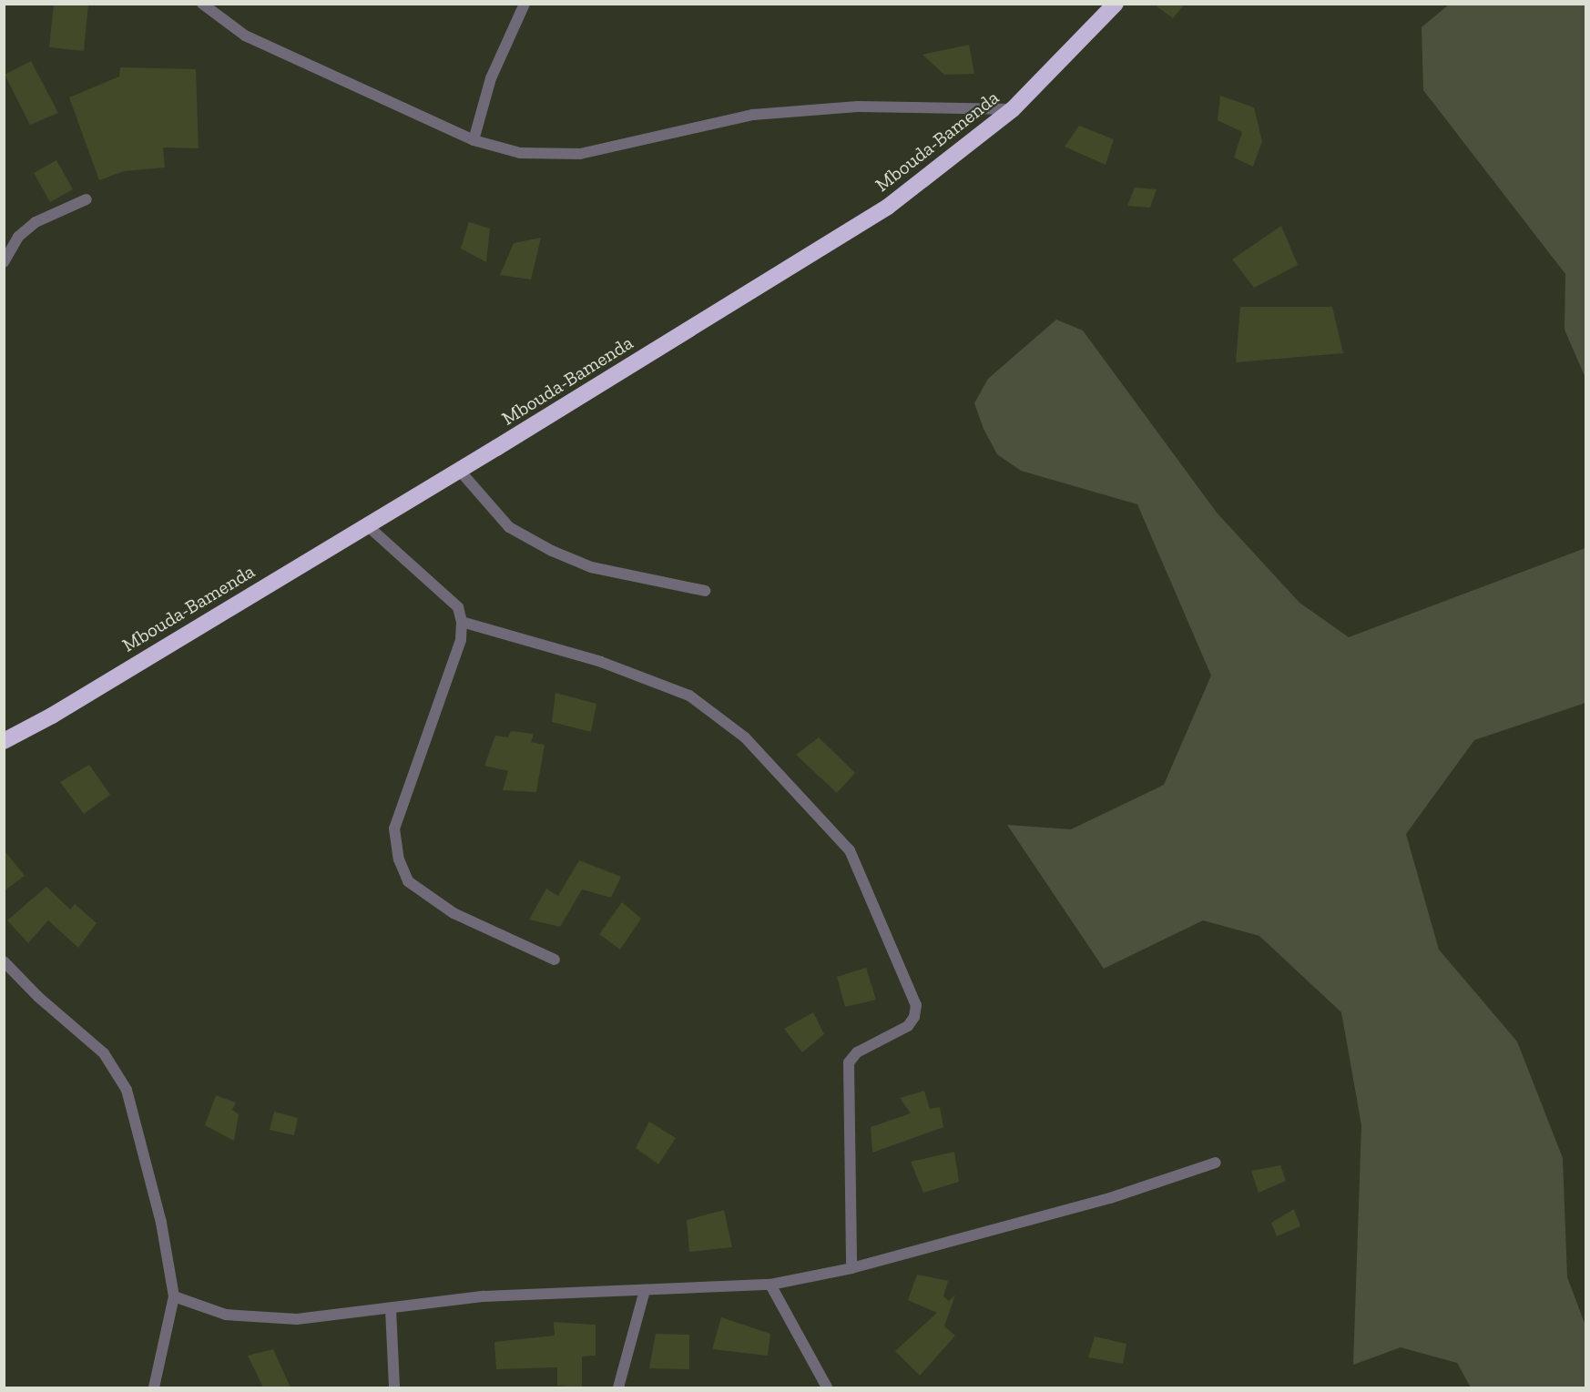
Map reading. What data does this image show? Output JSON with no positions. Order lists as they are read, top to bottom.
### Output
{
  "streets": {
    "highway": ["Mbouda-Bamenda"]
  }
}
